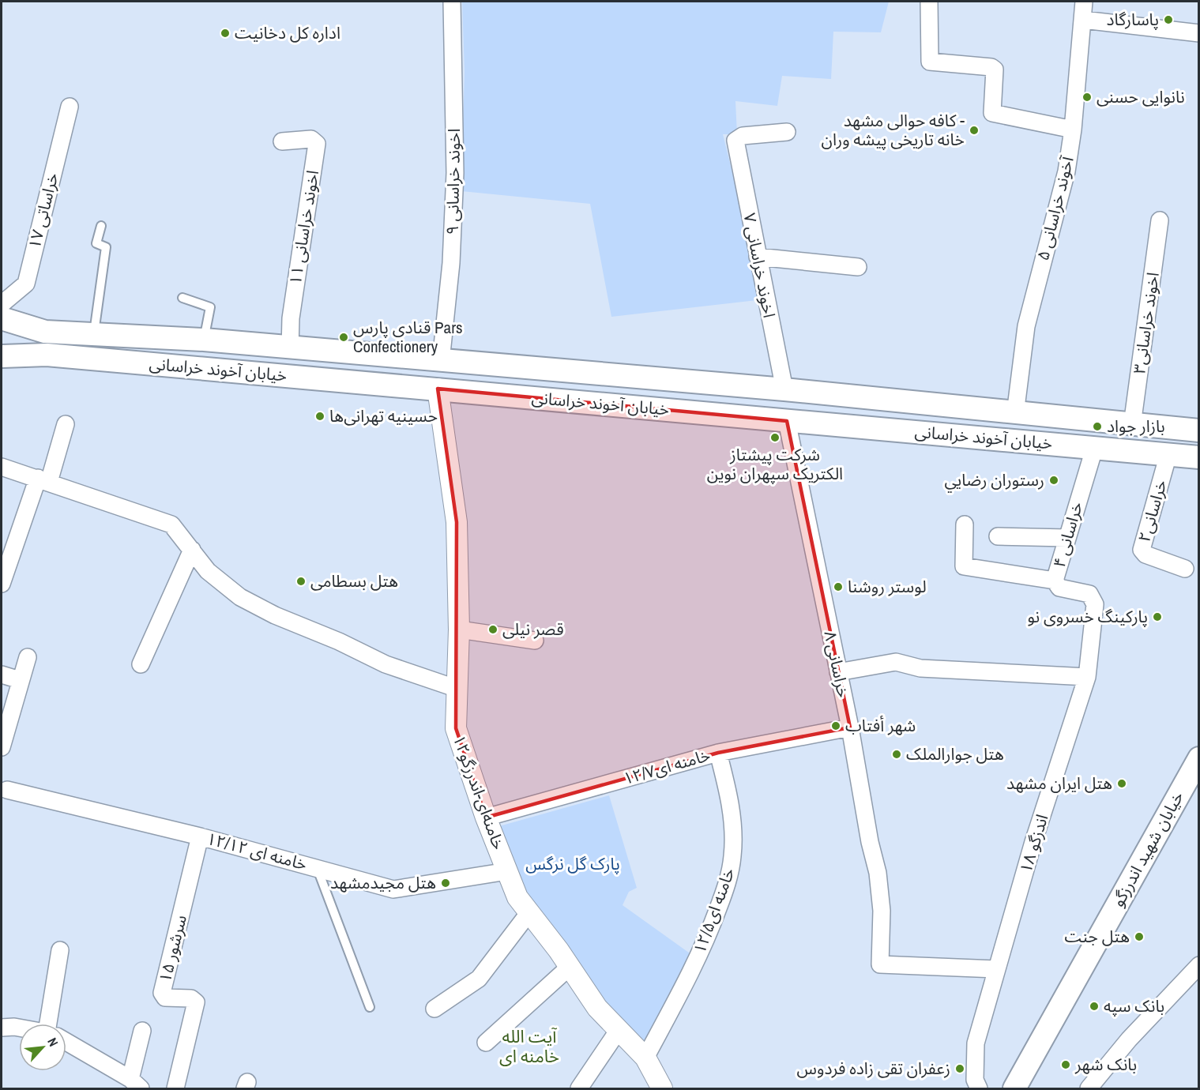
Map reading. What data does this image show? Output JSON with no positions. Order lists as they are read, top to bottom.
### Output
{
  "streets": {
    "main road": ["خیابان آخوند خراسانی", "خیابان شهید اندرزگو"],
    "street": [
      "اخوند خراسانی ۹",
      "آخوند خراسانی ۵",
      "خراساتی ۱۷",
      "اخوند خراسانی ۱۱",
      "اخوند خراسانی ۷",
      "اخوند خراسانی۳",
      "خراسانی۲",
      "خراسانی ۴",
      "خراسانی ۸",
      "خامنه ای۱۲/۷",
      "خامنه‌ای-اندرزگو۱۲",
      "اندزگو ۱۸",
      "خامنه ای ۱۲/۱۲",
      "خامنه ای۱۲/۵",
      "سرشور ۱۵"
    ]
  },
  "crossings": [
    ["اخوند خراسانی ۹", "خیابان آخوند خراسانی"],
    ["آخوند خراسانی ۵", "خیابان آخوند خراسانی"],
    ["خراساتی ۱۷", "خیابان آخوند خراسانی"],
    ["اخوند خراسانی ۱۱", "خیابان آخوند خراسانی"],
    ["اخوند خراسانی ۷", "خیابان آخوند خراسانی"],
    ["اخوند خراسانی۳", "خیابان آخوند خراسانی"],
    ["خیابان آخوند خراسانی", "خراسانی۲"],
    ["خیابان آخوند خراسانی", "خراسانی ۴"],
    ["خیابان آخوند خراسانی", "خراسانی ۸"],
    ["خیابان آخوند خراسانی", "خامنه‌ای-اندرزگو۱۲"],
    ["خراسانی ۴", "اندزگو ۱۸"],
    ["خراسانی ۸", "خامنه ای۱۲/۷"],
    ["خراسانی ۸", "اندزگو ۱۸"],
    ["خامنه ای۱۲/۷", "خامنه‌ای-اندرزگو۱۲"],
    ["خامنه ای۱۲/۷", "خامنه ای۱۲/۵"],
    ["خامنه‌ای-اندرزگو۱۲", "خامنه ای ۱۲/۱۲"],
    ["خامنه‌ای-اندرزگو۱۲", "خامنه ای۱۲/۵"],
    ["خامنه ای ۱۲/۱۲", "سرشور ۱۵"]
  ],
  "districts": ["آیت الله خامنه ای"],
  "parks": ["پارک گل نرگس"],
  "places": [
    "پاسارگاد",
    "اداره کل دخانیت",
    "نانوایی حسنی",
    "کافه حوالی مشهد - خانه تاریخی پیشه وران",
    "قنادی پارس Pars Confectionery",
    "حسینیه تهرانی‌ها",
    "بازار جواد",
    "شرکت پیشتاز الکتریک سپهران نوین",
    "رستوران رضايي",
    "هتل بسطامی",
    "لوستر روشنا",
    "پارکینگ خسروی نو",
    "قصر نیلی",
    "شهر أفتاب",
    "هتل جوارالملک",
    "هتل ایران مشهد",
    "هتل مجيدمشهد",
    "هتل جنت",
    "بانک سپه",
    "بانک شهر",
    "زعفران تقی زاده فردوس"
  ],
  "north": "top right"
}
